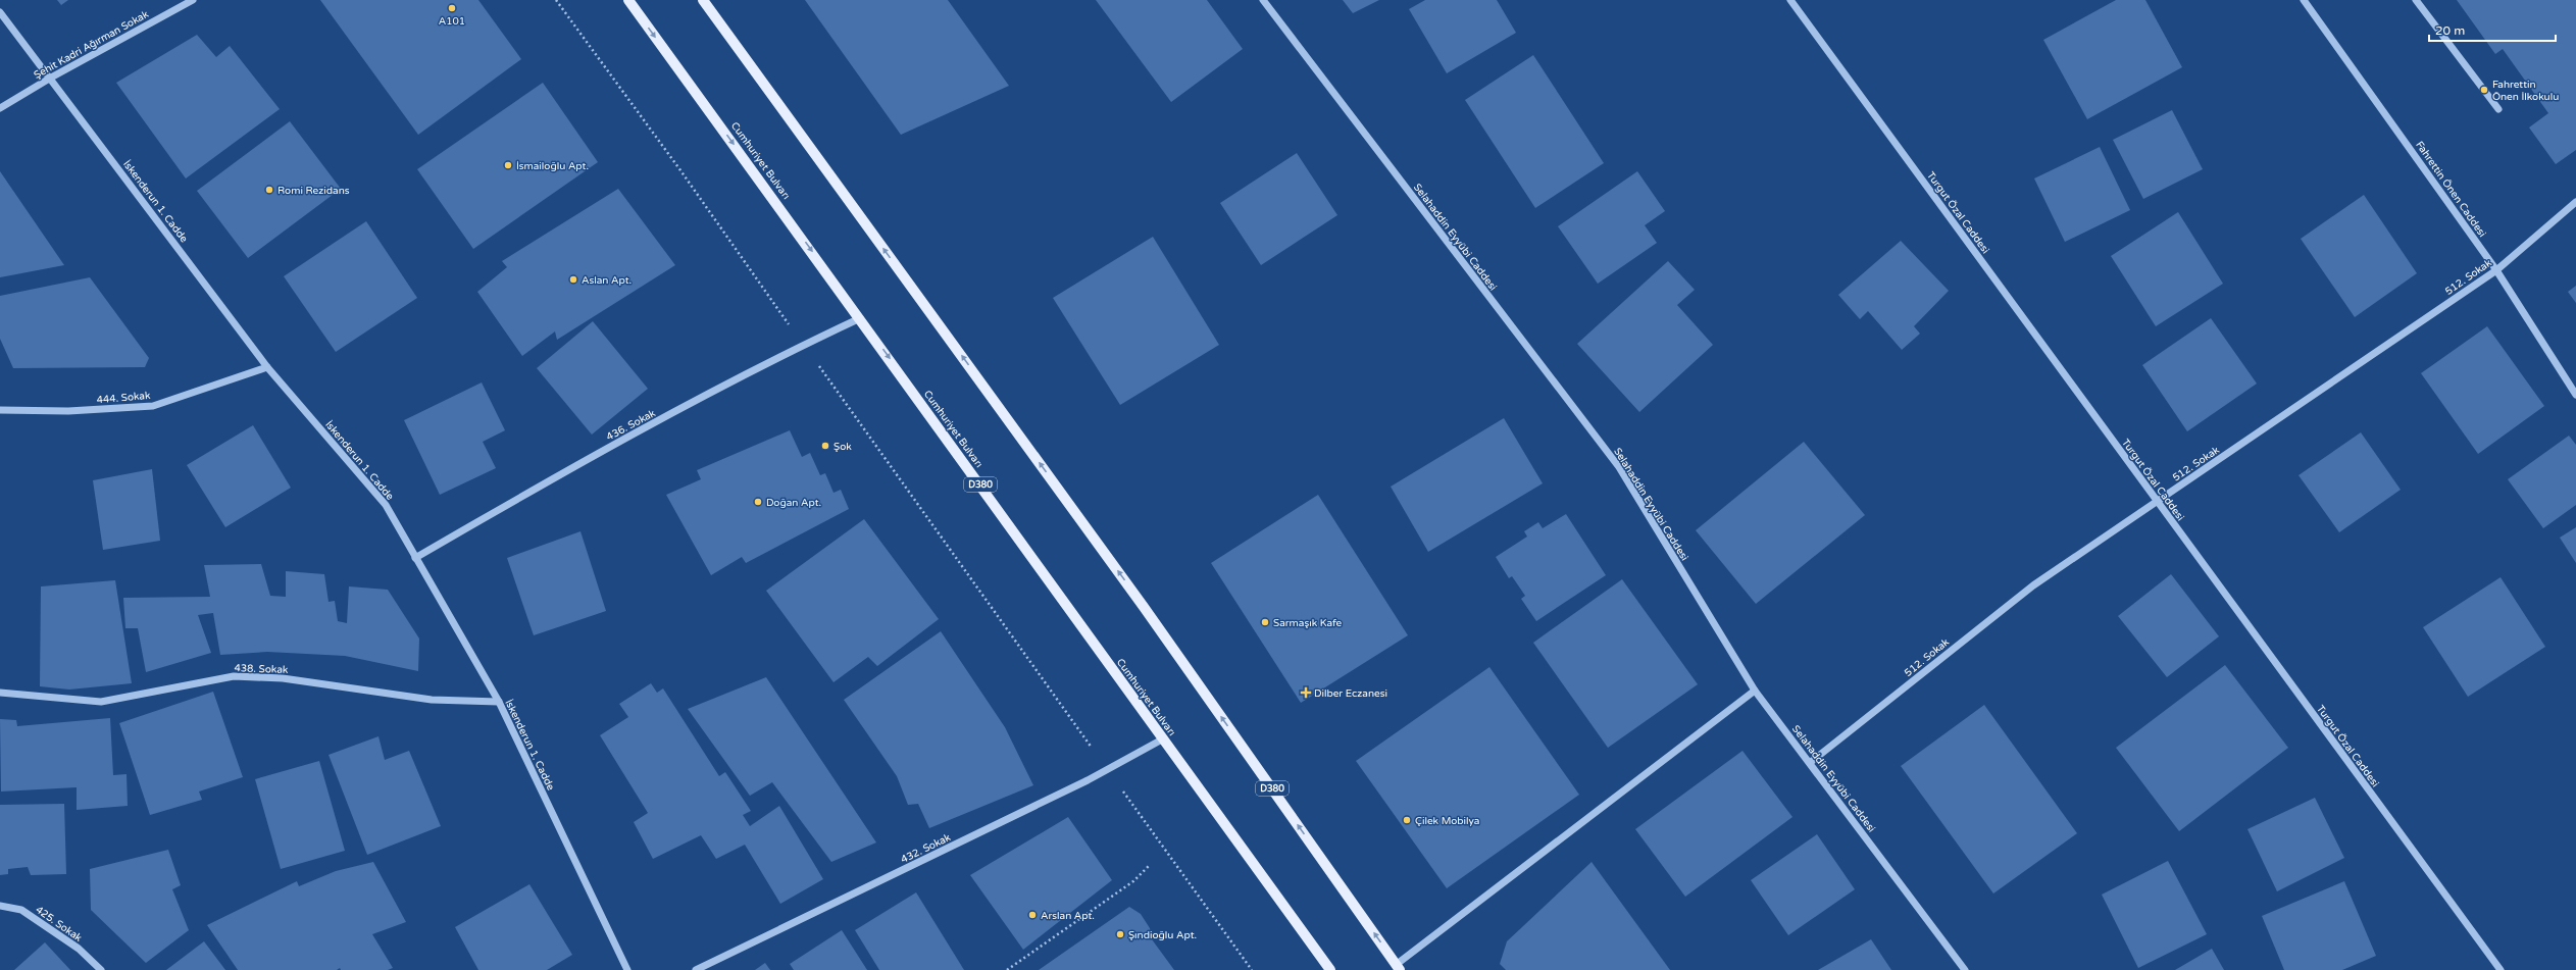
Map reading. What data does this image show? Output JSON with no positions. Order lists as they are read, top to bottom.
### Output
{
  "streets": {
    "main road": ["Cumhuriyet Bulvarı", "D380"],
    "street": [
      "Şehit Kadri Ağırman Sokak",
      "Fahrettin Önen Caddesi",
      "İskenderun 1. Cadde",
      "Turgut Özal Caddesi",
      "Selahaddin Eyyübi Caddesi",
      "512. Sokak",
      "444. Sokak",
      "436. Sokak",
      "438. Sokak",
      "432. Sokak",
      "425. Sokak"
    ]
  },
  "crossings": [
    ["Şehit Kadri Ağırman Sokak", "İskenderun 1. Cadde"],
    ["Cumhuriyet Bulvarı", "436. Sokak"],
    ["Cumhuriyet Bulvarı", "432. Sokak"],
    ["Fahrettin Önen Caddesi", "512. Sokak"],
    ["İskenderun 1. Cadde", "444. Sokak"],
    ["İskenderun 1. Cadde", "436. Sokak"],
    ["İskenderun 1. Cadde", "438. Sokak"],
    ["Turgut Özal Caddesi", "512. Sokak"],
    ["Selahaddin Eyyübi Caddesi", "512. Sokak"]
  ],
  "places": {
    "other": [
      "A101",
      "Fahrettin Önen İlkokulu",
      "İsmailoğlu Apt.",
      "Romi Rezidans",
      "Aslan Apt.",
      "Şok",
      "Doğan Apt.",
      "Sarmaşık Kafe",
      "Çilek Mobilya",
      "Arslan Apt.",
      "Şındioğlu Apt."
    ],
    "health": ["Dilber Eczanesi"]
  },
  "scale_bar": "20 m"
}
